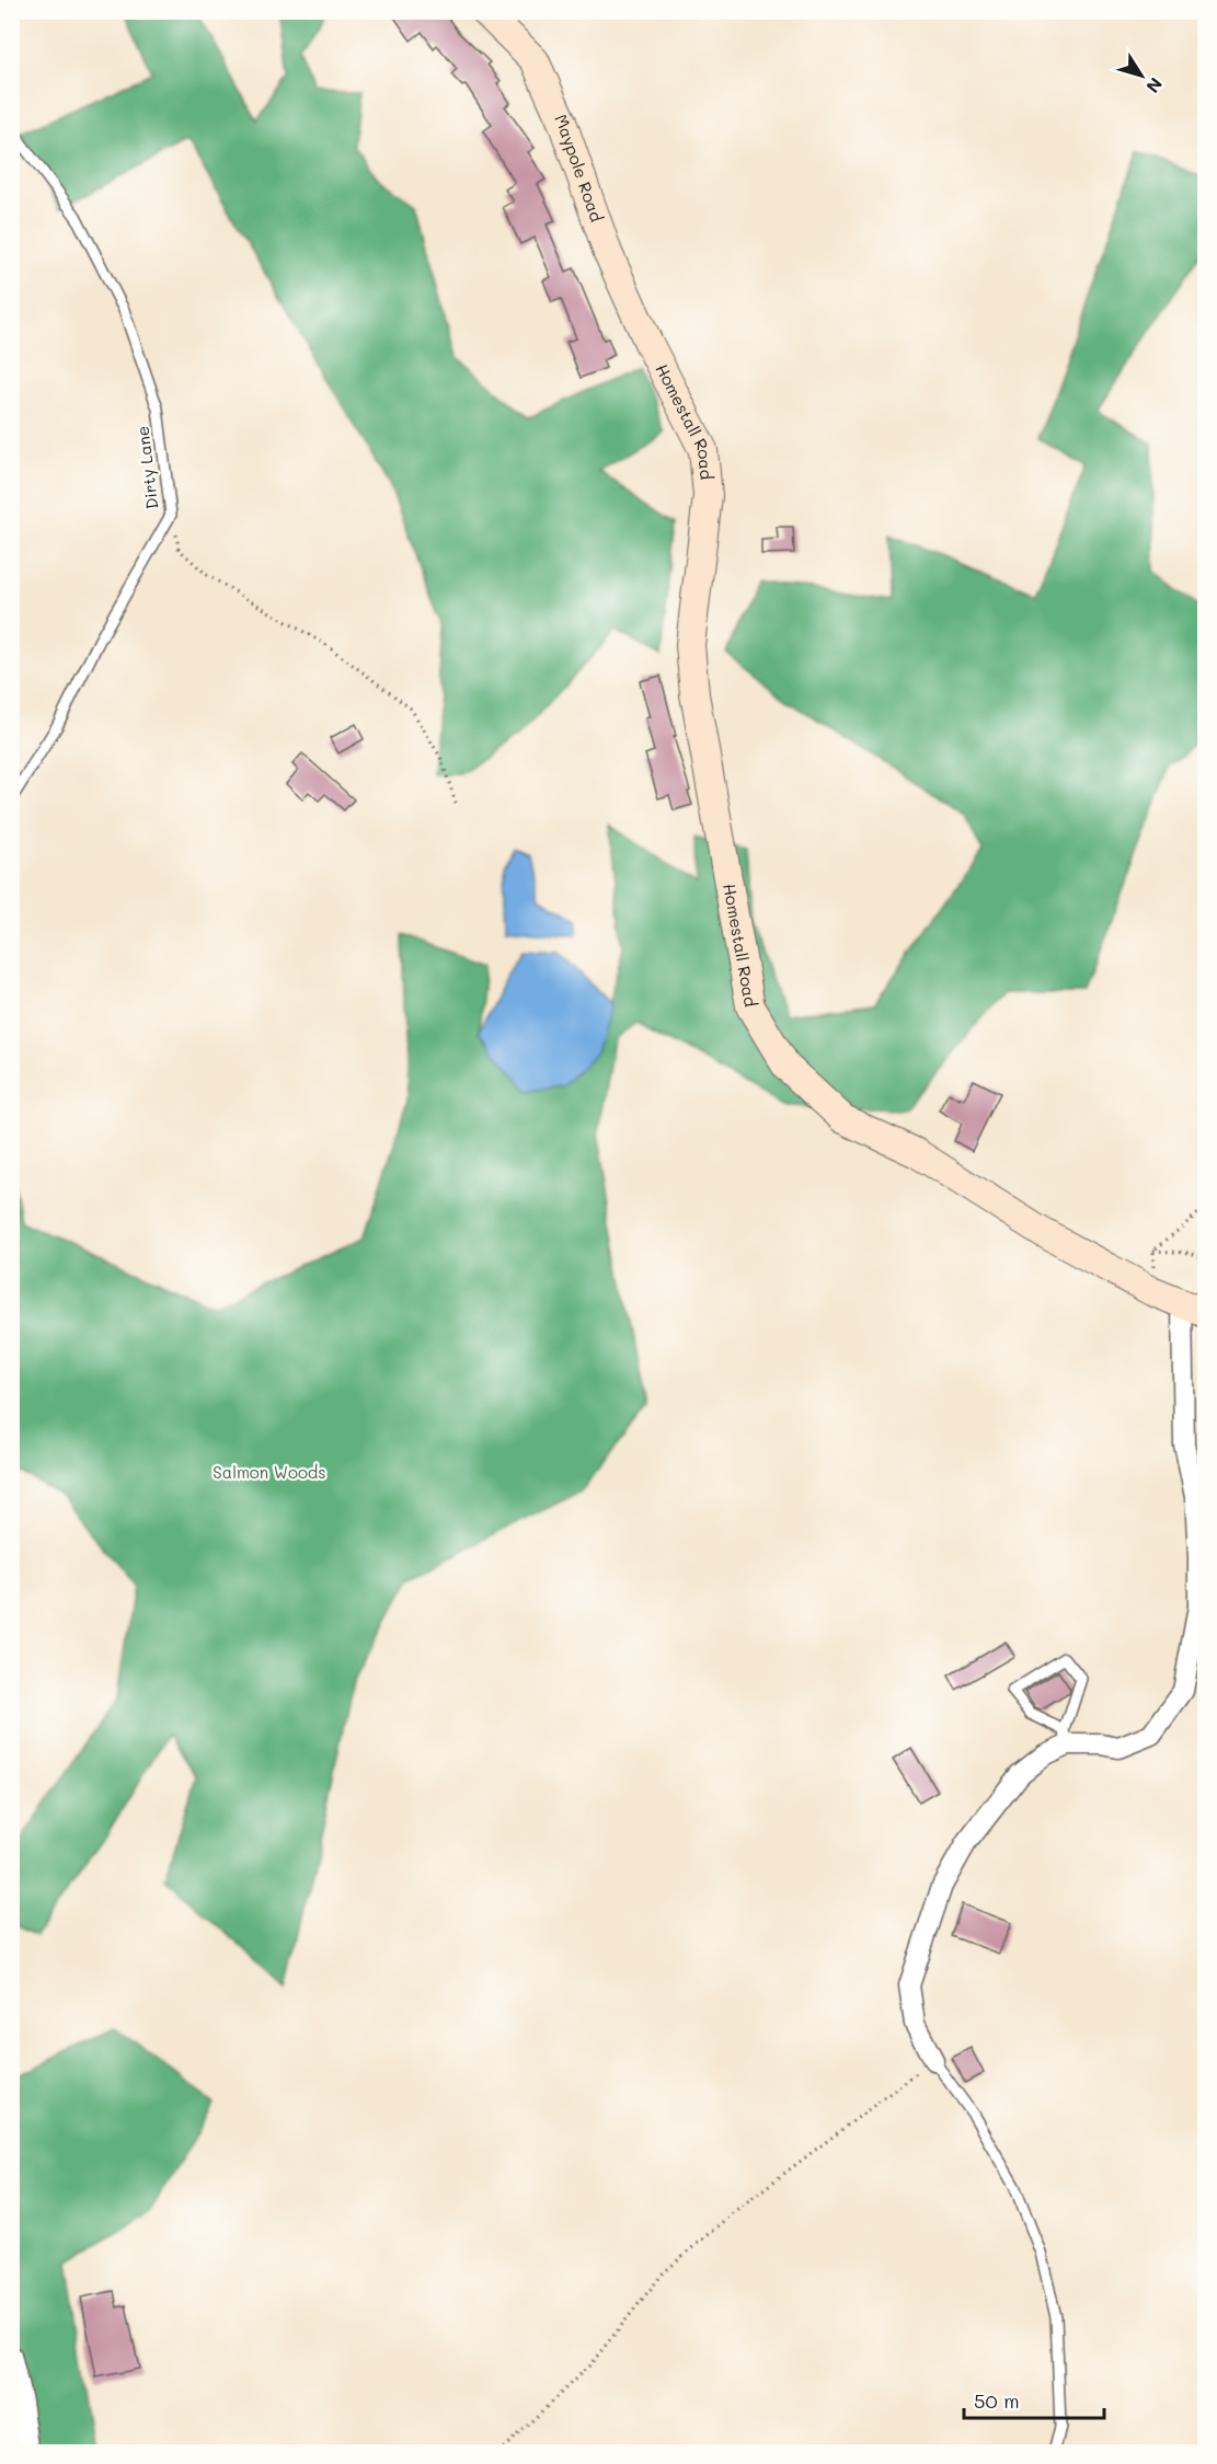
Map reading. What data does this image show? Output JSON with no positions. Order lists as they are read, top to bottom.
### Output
{
  "streets": {
    "street": ["Maypole Road", "Homestall Road"],
    "lane": ["Dirty Lane"]
  },
  "crossings": [
    ["Maypole Road", "Homestall Road"]
  ],
  "parks": ["Salmon Woods"],
  "scale_bar": "50 m",
  "north": "bottom right"
}
